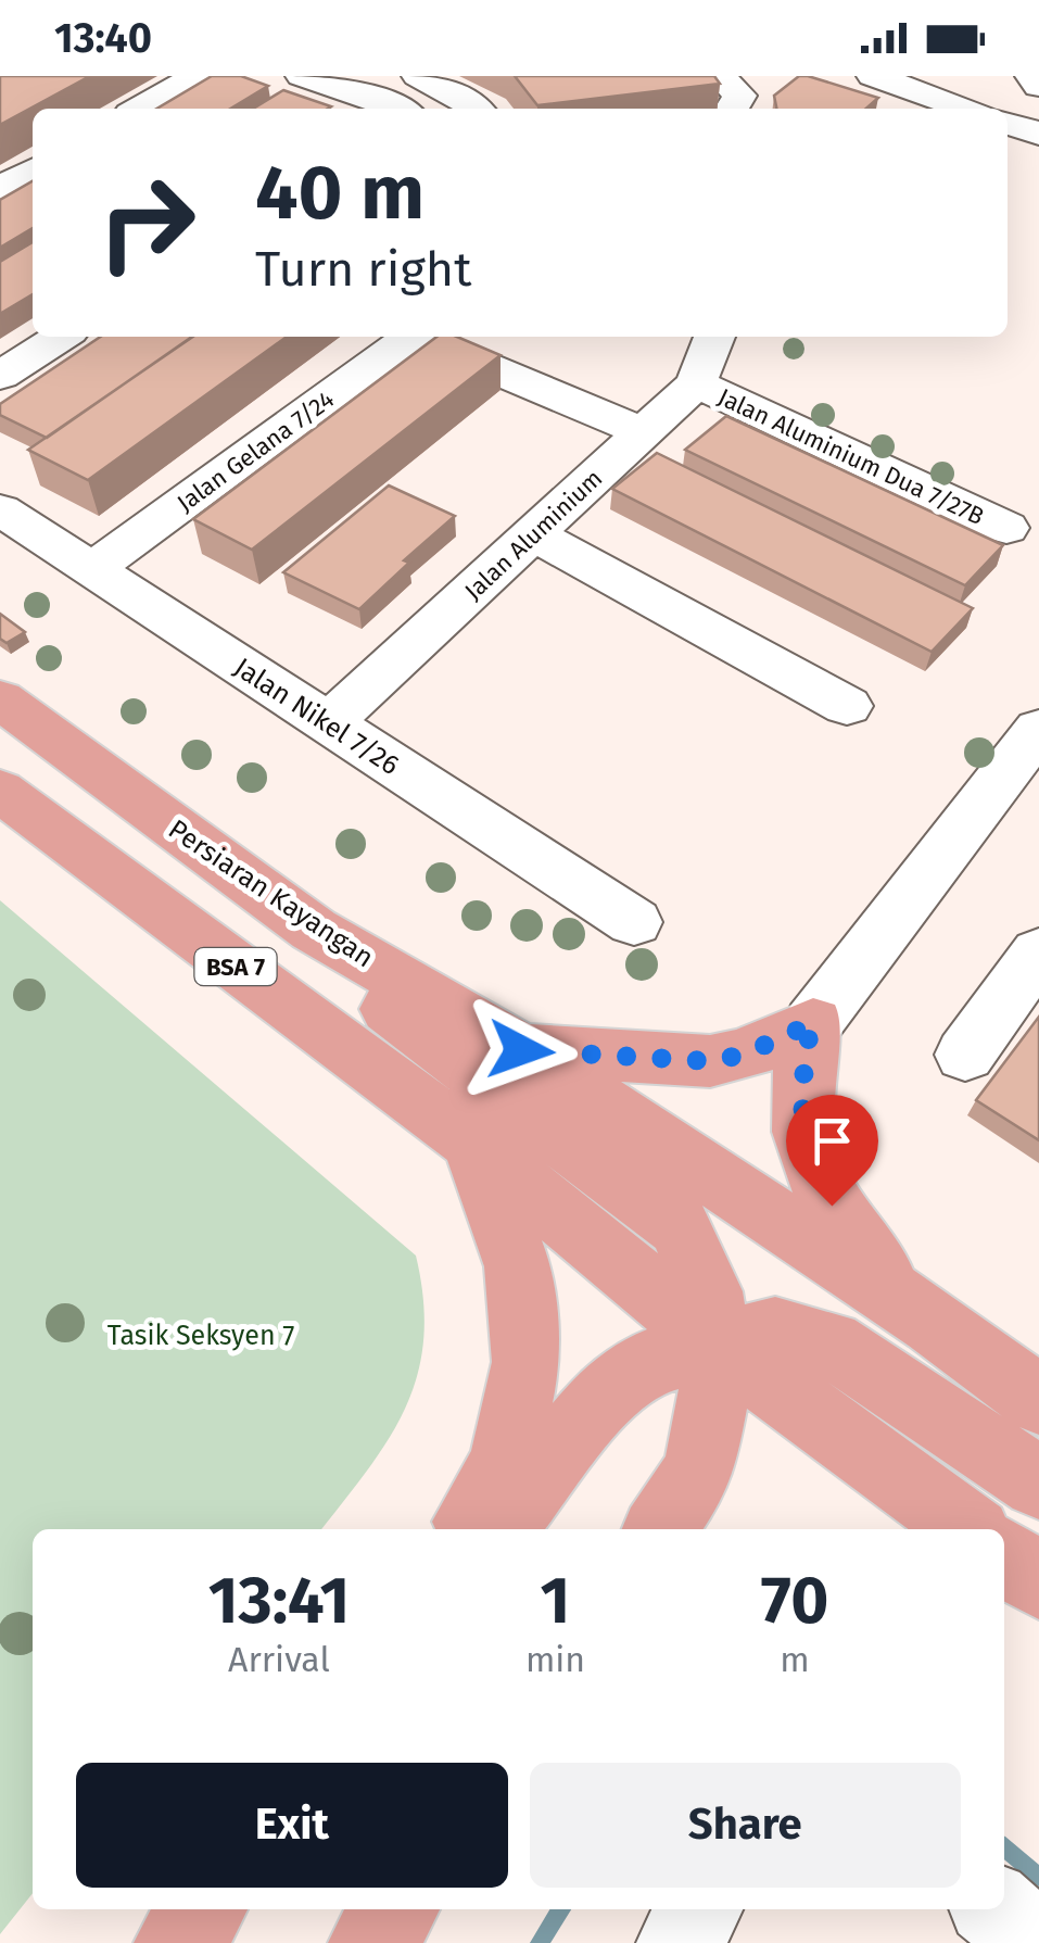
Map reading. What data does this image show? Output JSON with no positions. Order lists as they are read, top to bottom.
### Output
{
  "streets": {
    "main road": ["Persiaran Kayangan", "BSA 7"],
    "street": [
      "Jalan Gelana 7/24",
      "Jalan Aluminium Dua 7/27B",
      "Jalan Aluminium",
      "Jalan Nikel 7/26"
    ]
  },
  "crossings": [
    ["Jalan Gelana 7/24", "Jalan Nikel 7/26"],
    ["Jalan Aluminium Dua 7/27B", "Jalan Aluminium"],
    ["Jalan Aluminium", "Jalan Nikel 7/26"]
  ],
  "parks": ["Tasik Seksyen 7"],
  "page": {
    "status": "13:40",
    "turn": ["40 m", "Turn right"],
    "eta": [
      "13:41",
      "Arrival",
      "1",
      "min",
      "70",
      "m"
    ],
    "buttons": ["Exit", "Share"]
  }
}
